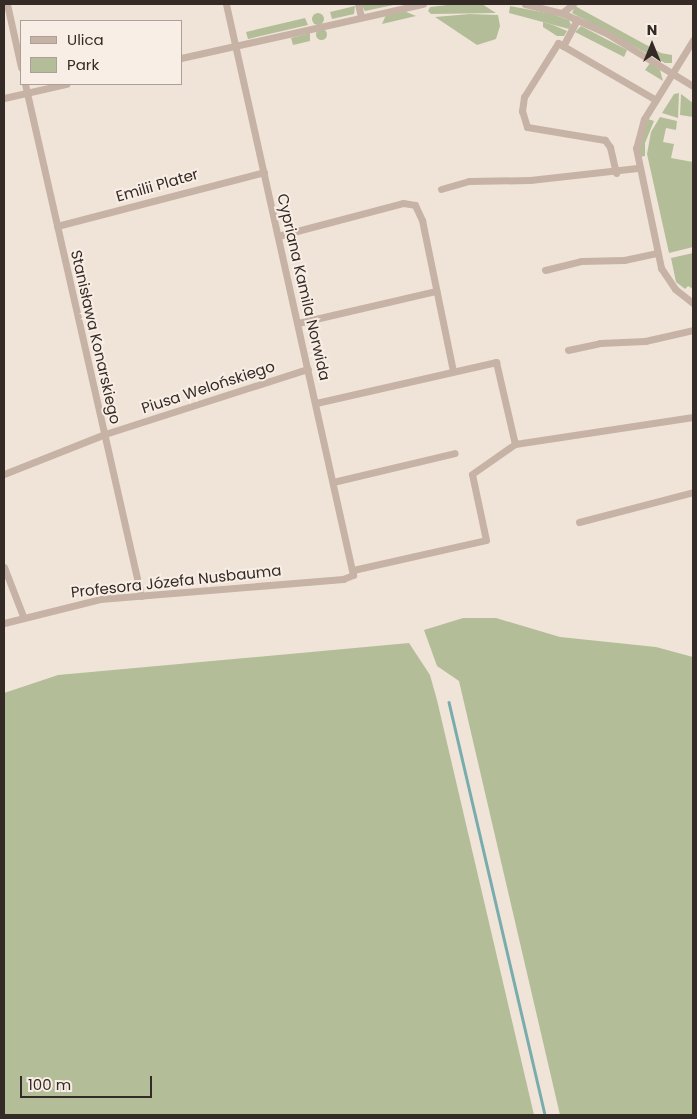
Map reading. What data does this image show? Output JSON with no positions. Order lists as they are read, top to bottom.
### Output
{
  "streets": {
    "street": [
      "Emilii Plater",
      "Cypriana Kamila Norwida",
      "Stanisława Konarskiego",
      "Piusa Welońskiego",
      "Profesora Józefa Nusbauma"
    ]
  },
  "crossings": [
    ["Emilii Plater", "Cypriana Kamila Norwida"],
    ["Emilii Plater", "Stanisława Konarskiego"],
    ["Cypriana Kamila Norwida", "Piusa Welońskiego"],
    ["Cypriana Kamila Norwida", "Profesora Józefa Nusbauma"],
    ["Stanisława Konarskiego", "Piusa Welońskiego"],
    ["Stanisława Konarskiego", "Profesora Józefa Nusbauma"]
  ],
  "legend": ["Ulica", "Park"],
  "scale_bar": "100 m",
  "north": "top"
}
